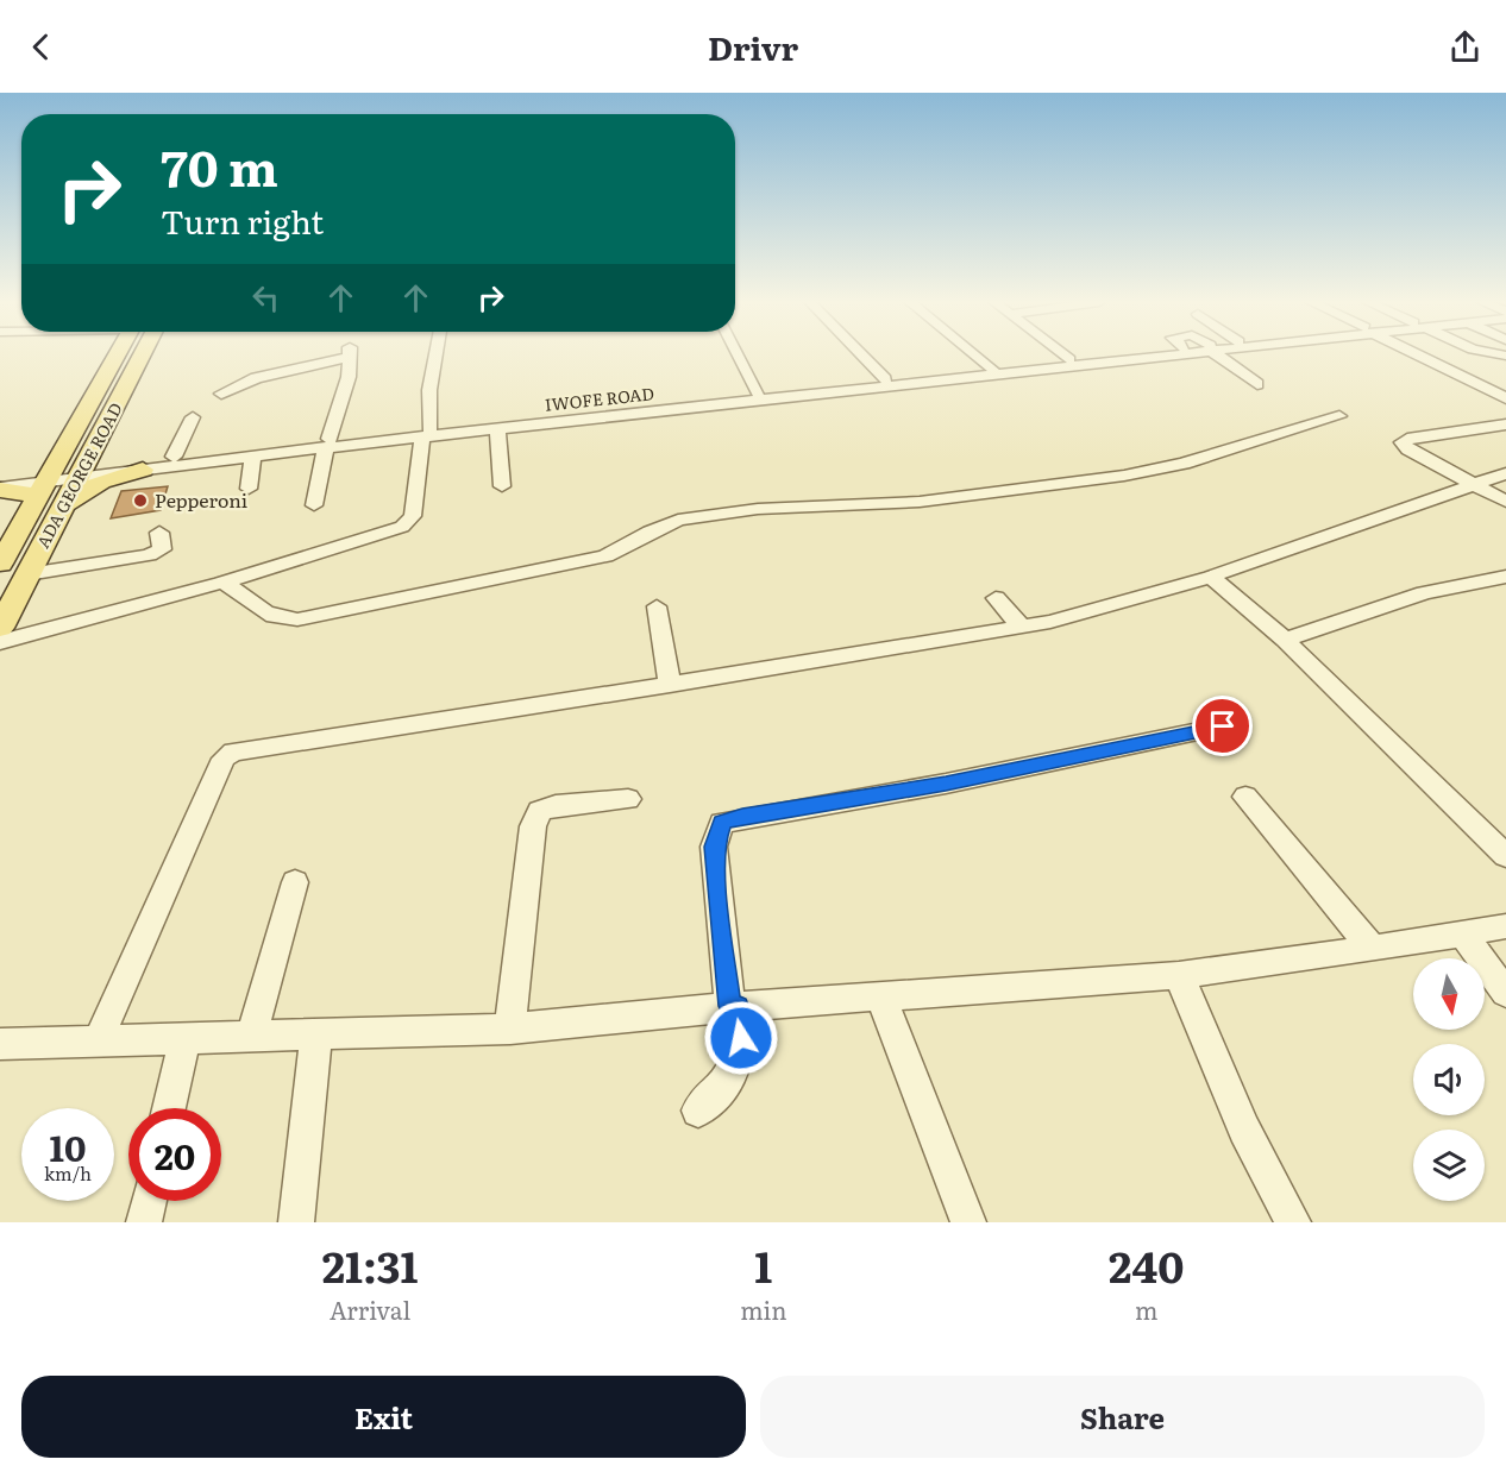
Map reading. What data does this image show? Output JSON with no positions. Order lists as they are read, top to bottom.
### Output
{
  "streets": {
    "main road": ["ADA GEORGE ROAD"],
    "street": ["IWOFE ROAD"]
  },
  "crossings": [
    ["IWOFE ROAD", "ADA GEORGE ROAD"]
  ],
  "places": ["Pepperoni"],
  "north": "bottom",
  "page": {
    "header": "Drivr",
    "turn": ["70 m", "Turn right"],
    "speed": "10 km/h",
    "limit": "20",
    "eta": [
      "21:31",
      "Arrival",
      "1",
      "min",
      "240",
      "m"
    ],
    "buttons": ["Exit", "Share"]
  }
}
